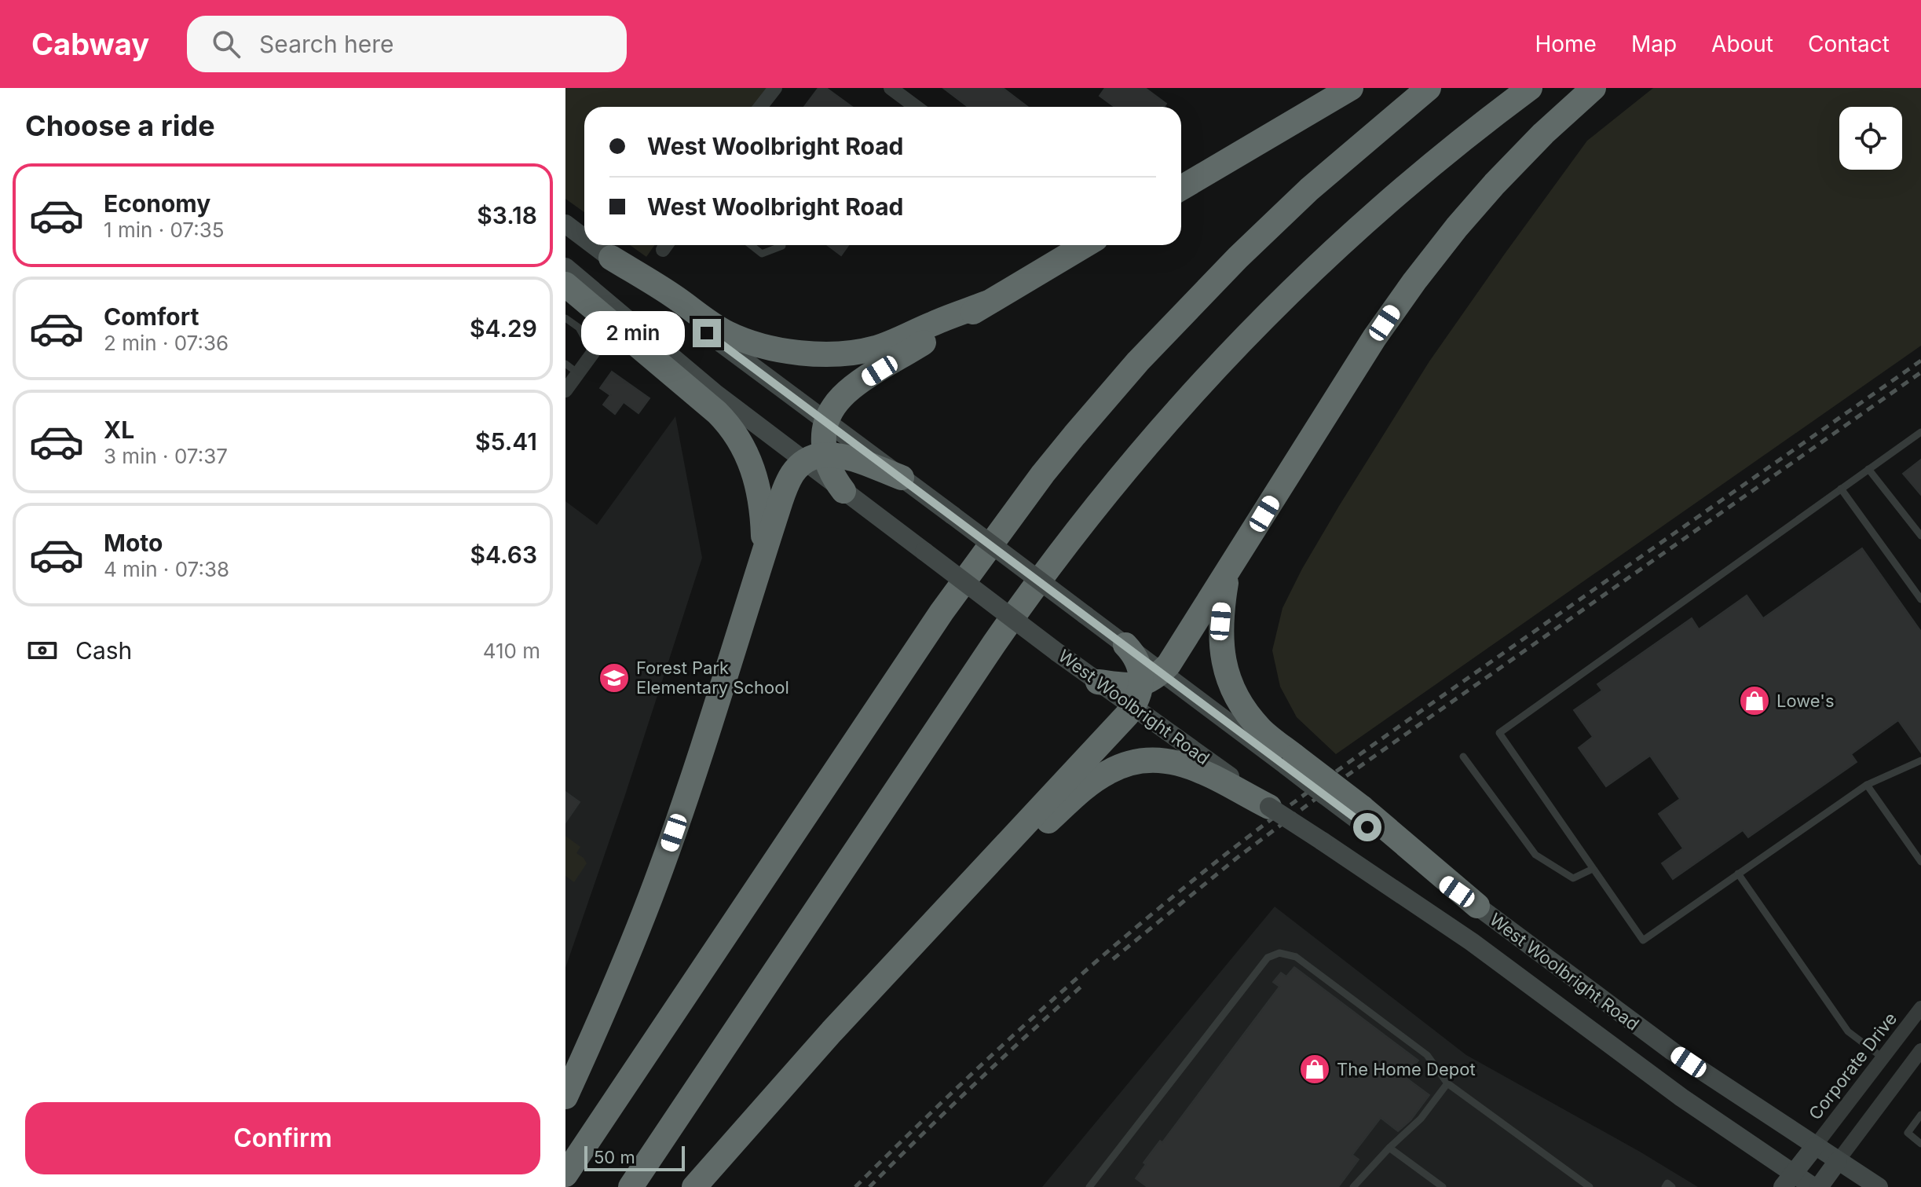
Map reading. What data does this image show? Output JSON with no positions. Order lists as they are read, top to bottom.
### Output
{
  "streets": {
    "main road": ["West Woolbright Road"],
    "street": ["Corporate Drive"]
  },
  "crossings": [
    ["West Woolbright Road", "Corporate Drive"]
  ],
  "places": {
    "school or university": ["Forest Park Elementary School"],
    "shop": ["Lowe's", "The Home Depot"]
  },
  "scale_bar": "50 m",
  "page": {
    "header": "Cabway",
    "search": "Search here",
    "nav": [
      "Home",
      "Map",
      "About",
      "Contact"
    ],
    "heading": "Choose a ride",
    "banner": ["West Woolbright Road", "West Woolbright Road"],
    "list": [
      {
        "name": "Economy",
        "note": "1 min · 07:35",
        "value": "$3.18"
      },
      {
        "name": "Comfort",
        "note": "2 min · 07:36",
        "value": "$4.29"
      },
      {
        "name": "XL",
        "note": "3 min · 07:37",
        "value": "$5.41"
      },
      {
        "name": "Moto",
        "note": "4 min · 07:38",
        "value": "$4.63"
      }
    ],
    "bubble": "2 min",
    "pay": ["Cash", "410 m"],
    "buttons": "Confirm",
    "scale": "50 m"
  }
}
